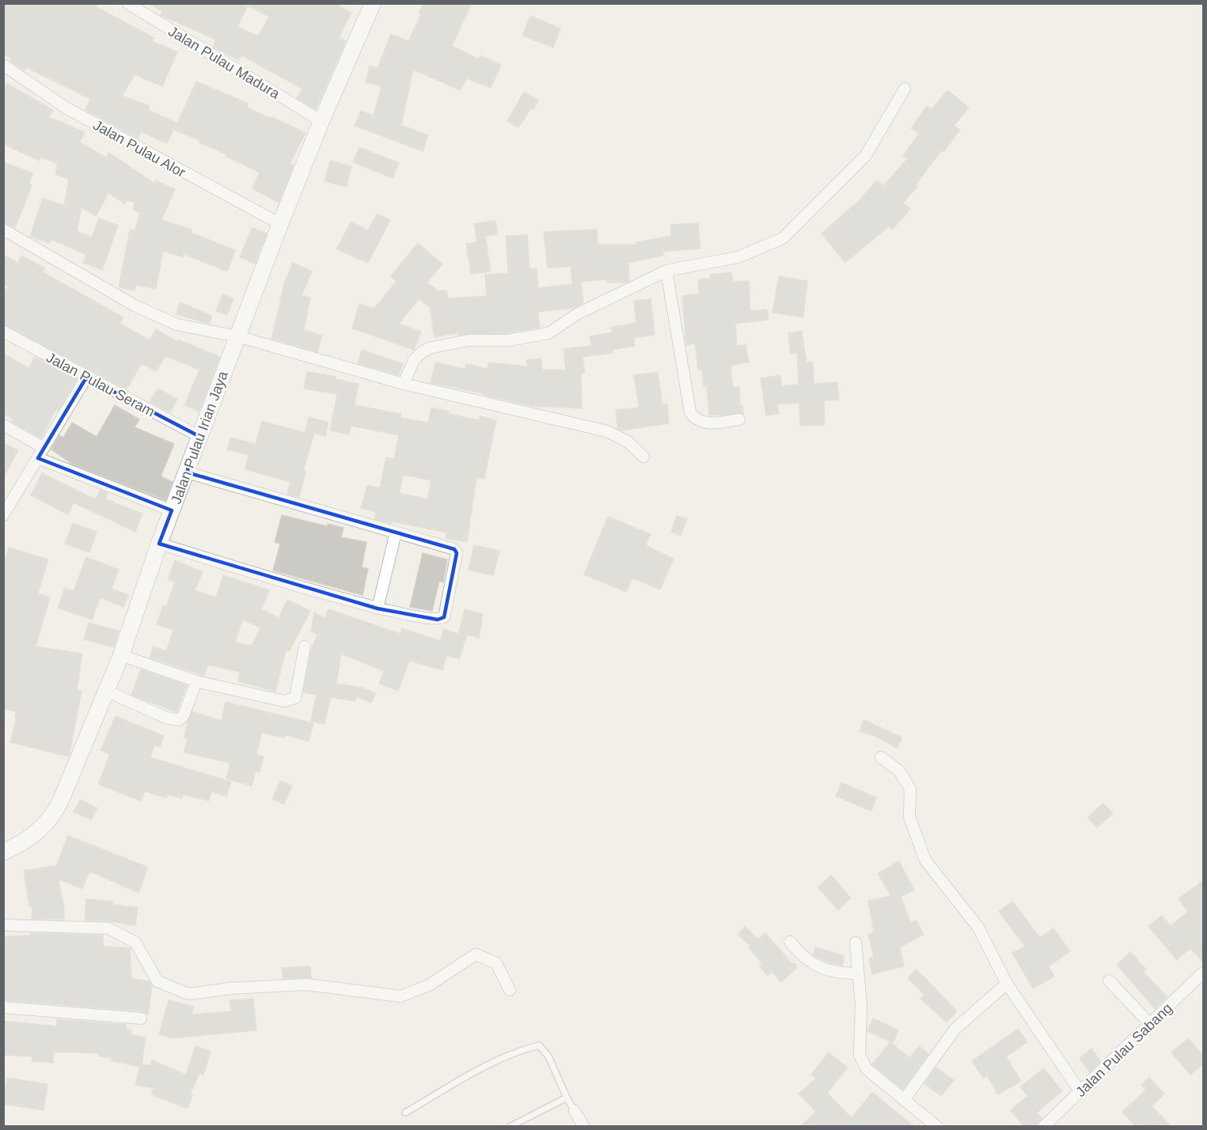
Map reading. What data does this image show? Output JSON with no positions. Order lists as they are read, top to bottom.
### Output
{
  "streets": {
    "street": [
      "Jalan Pulau Madura",
      "Jalan Pulau Alor",
      "Jalan Pulau Seram",
      "Jalan Pulau Irian Jaya",
      "Jalan Pulau Sabang"
    ]
  },
  "crossings": [
    ["Jalan Pulau Madura", "Jalan Pulau Irian Jaya"],
    ["Jalan Pulau Alor", "Jalan Pulau Irian Jaya"],
    ["Jalan Pulau Seram", "Jalan Pulau Irian Jaya"]
  ]
}
